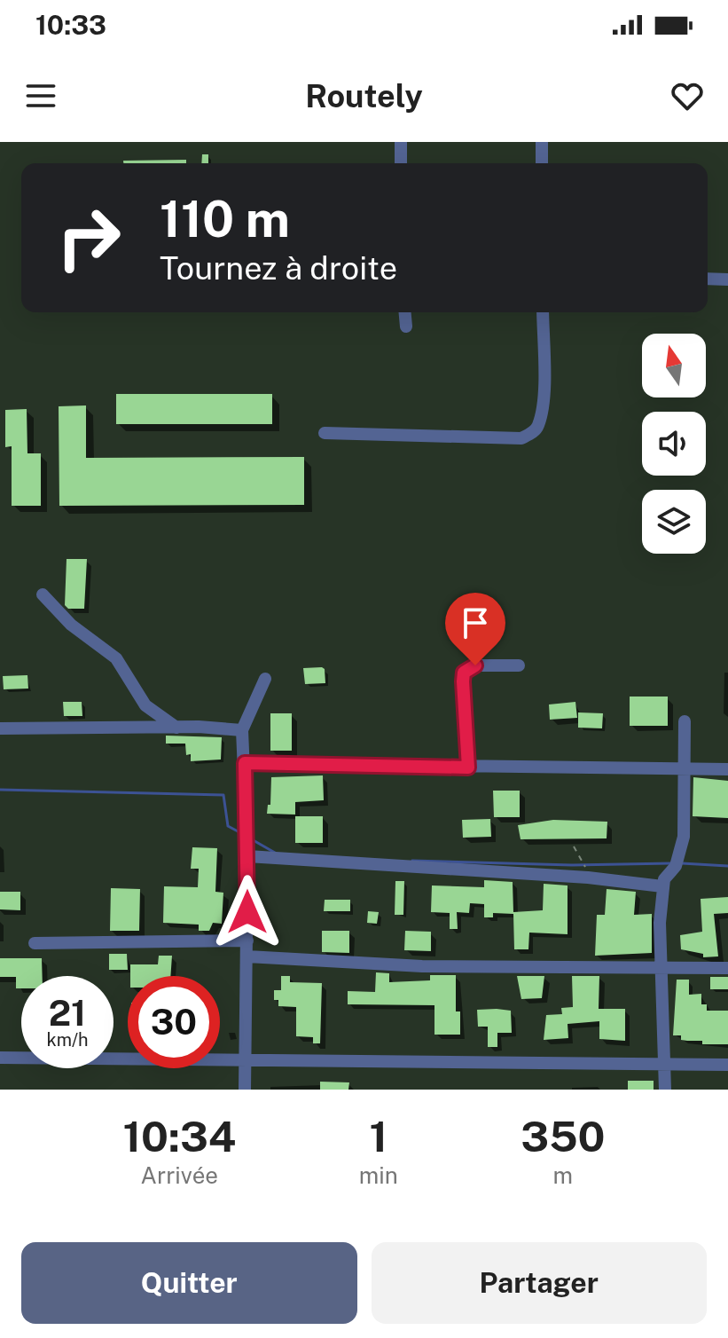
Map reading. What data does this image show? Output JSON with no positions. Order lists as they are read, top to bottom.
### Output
{
  "north": "top",
  "page": {
    "status": "10:33",
    "header": "Routely",
    "turn": ["110 m", "Tournez à droite"],
    "speed": "21 km/h",
    "limit": "30",
    "eta": [
      "10:34",
      "Arrivée",
      "1",
      "min",
      "350",
      "m"
    ],
    "buttons": ["Quitter", "Partager"]
  }
}
